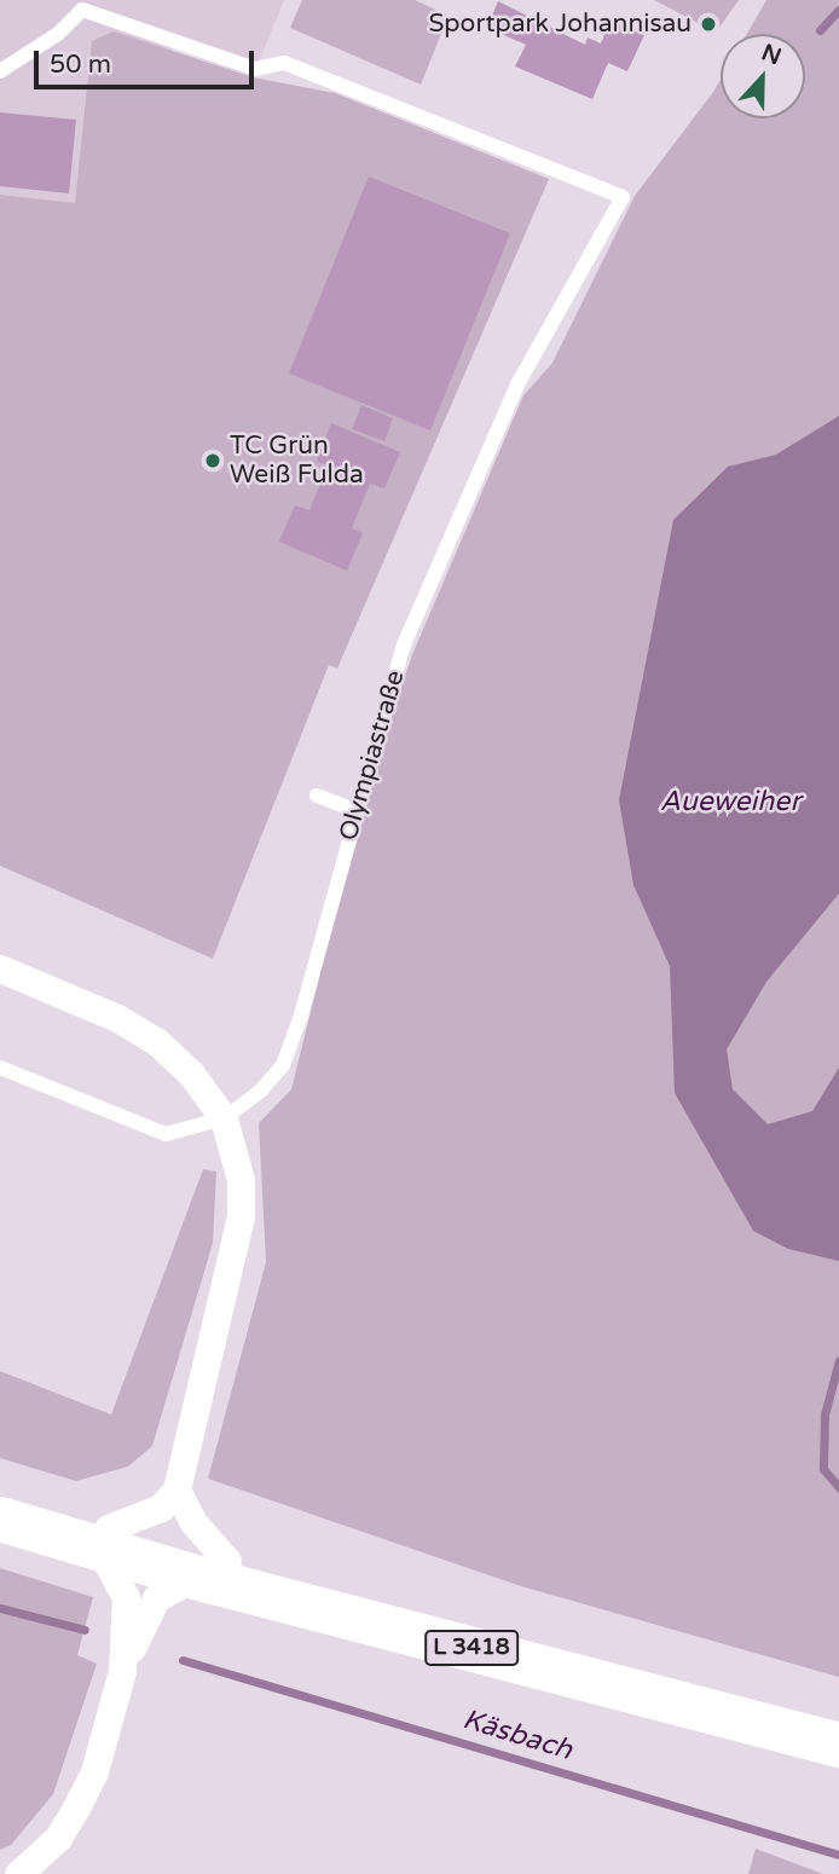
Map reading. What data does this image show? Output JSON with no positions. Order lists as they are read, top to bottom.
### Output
{
  "streets": {
    "main road": ["L 3418"],
    "lane": ["Olympiastraße"]
  },
  "water": ["Aueweiher", "Käsbach"],
  "places": ["Sportpark Johannisau", "TC Grün Weiß Fulda"],
  "scale_bar": "50 m",
  "north": "top"
}
